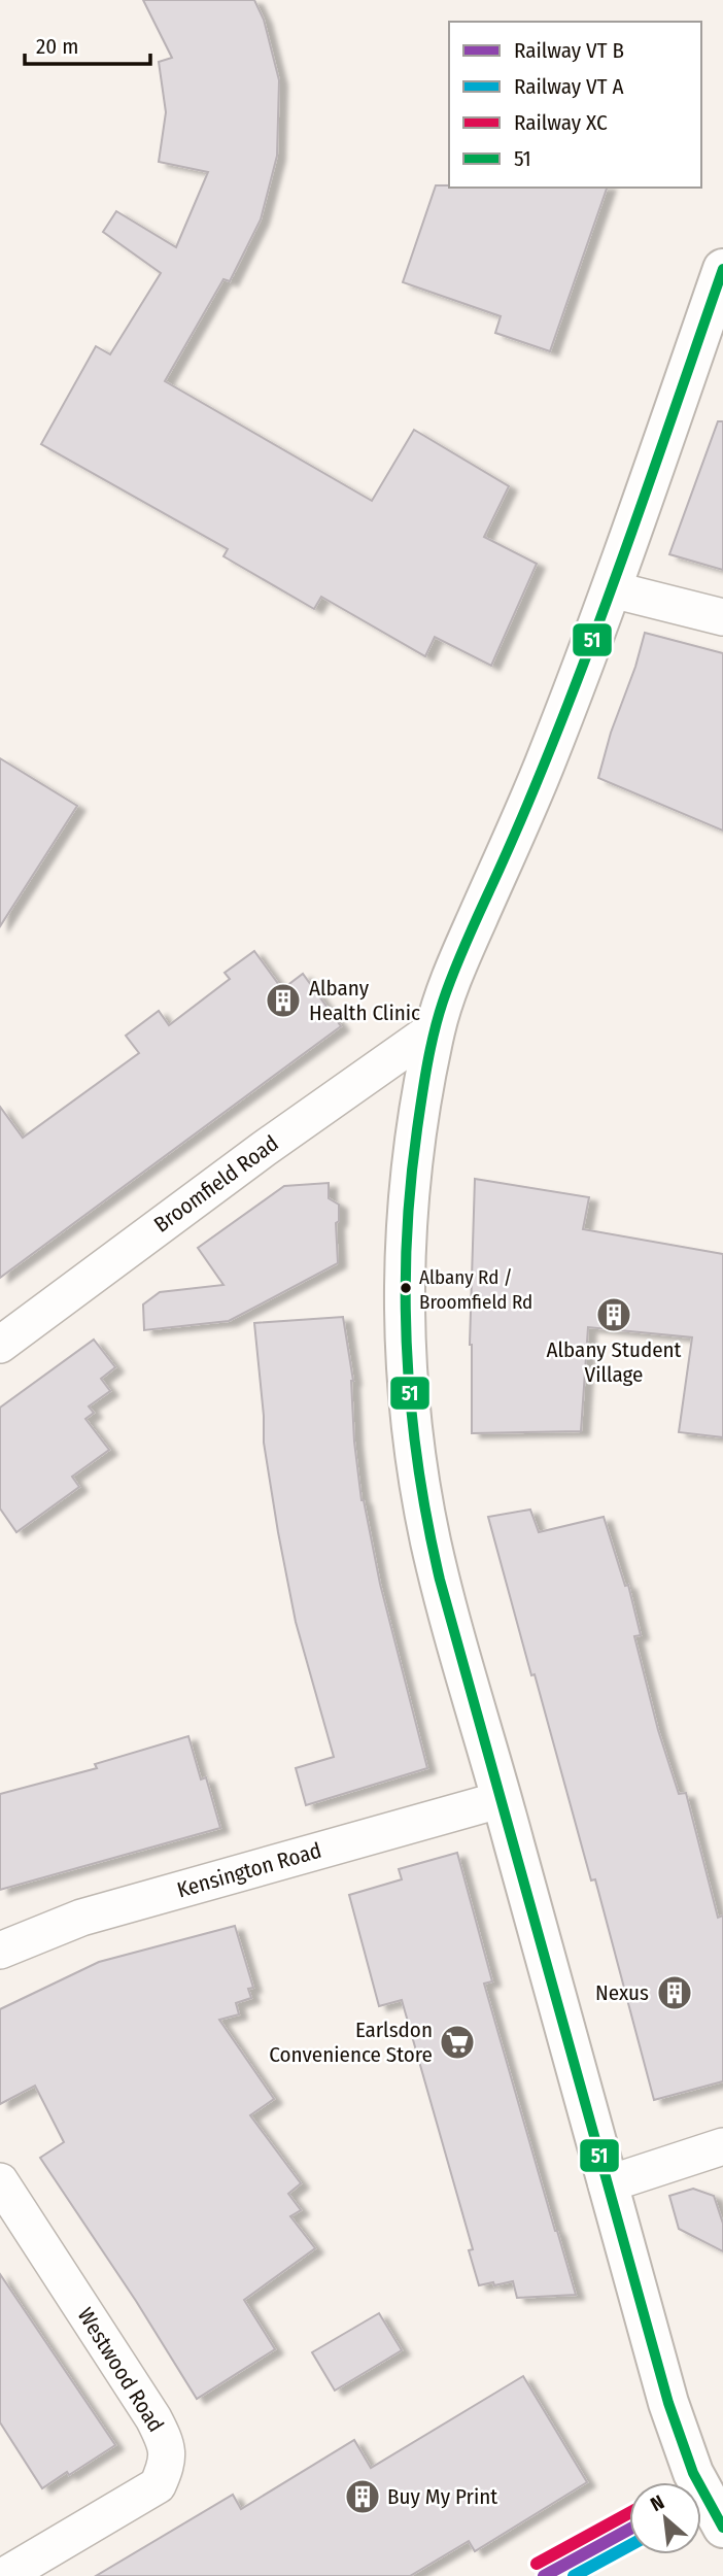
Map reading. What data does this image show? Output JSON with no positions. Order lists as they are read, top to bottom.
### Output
{
  "streets": {
    "street": ["Broomfield Road", "Kensington Road", "Westwood Road"]
  },
  "places": {
    "building": [
      "Albany Health Clinic",
      "Albany Student Village",
      "Nexus",
      "Buy My Print"
    ],
    "other": ["Albany Rd / Broomfield Rd"],
    "supermarket": ["Earlsdon Convenience Store"]
  },
  "lines": ["transit line 51", "rail line XC"],
  "legend": [
    "Railway VT B",
    "Railway VT A",
    "Railway XC",
    "51"
  ],
  "scale_bar": "20 m",
  "north": "top left"
}
